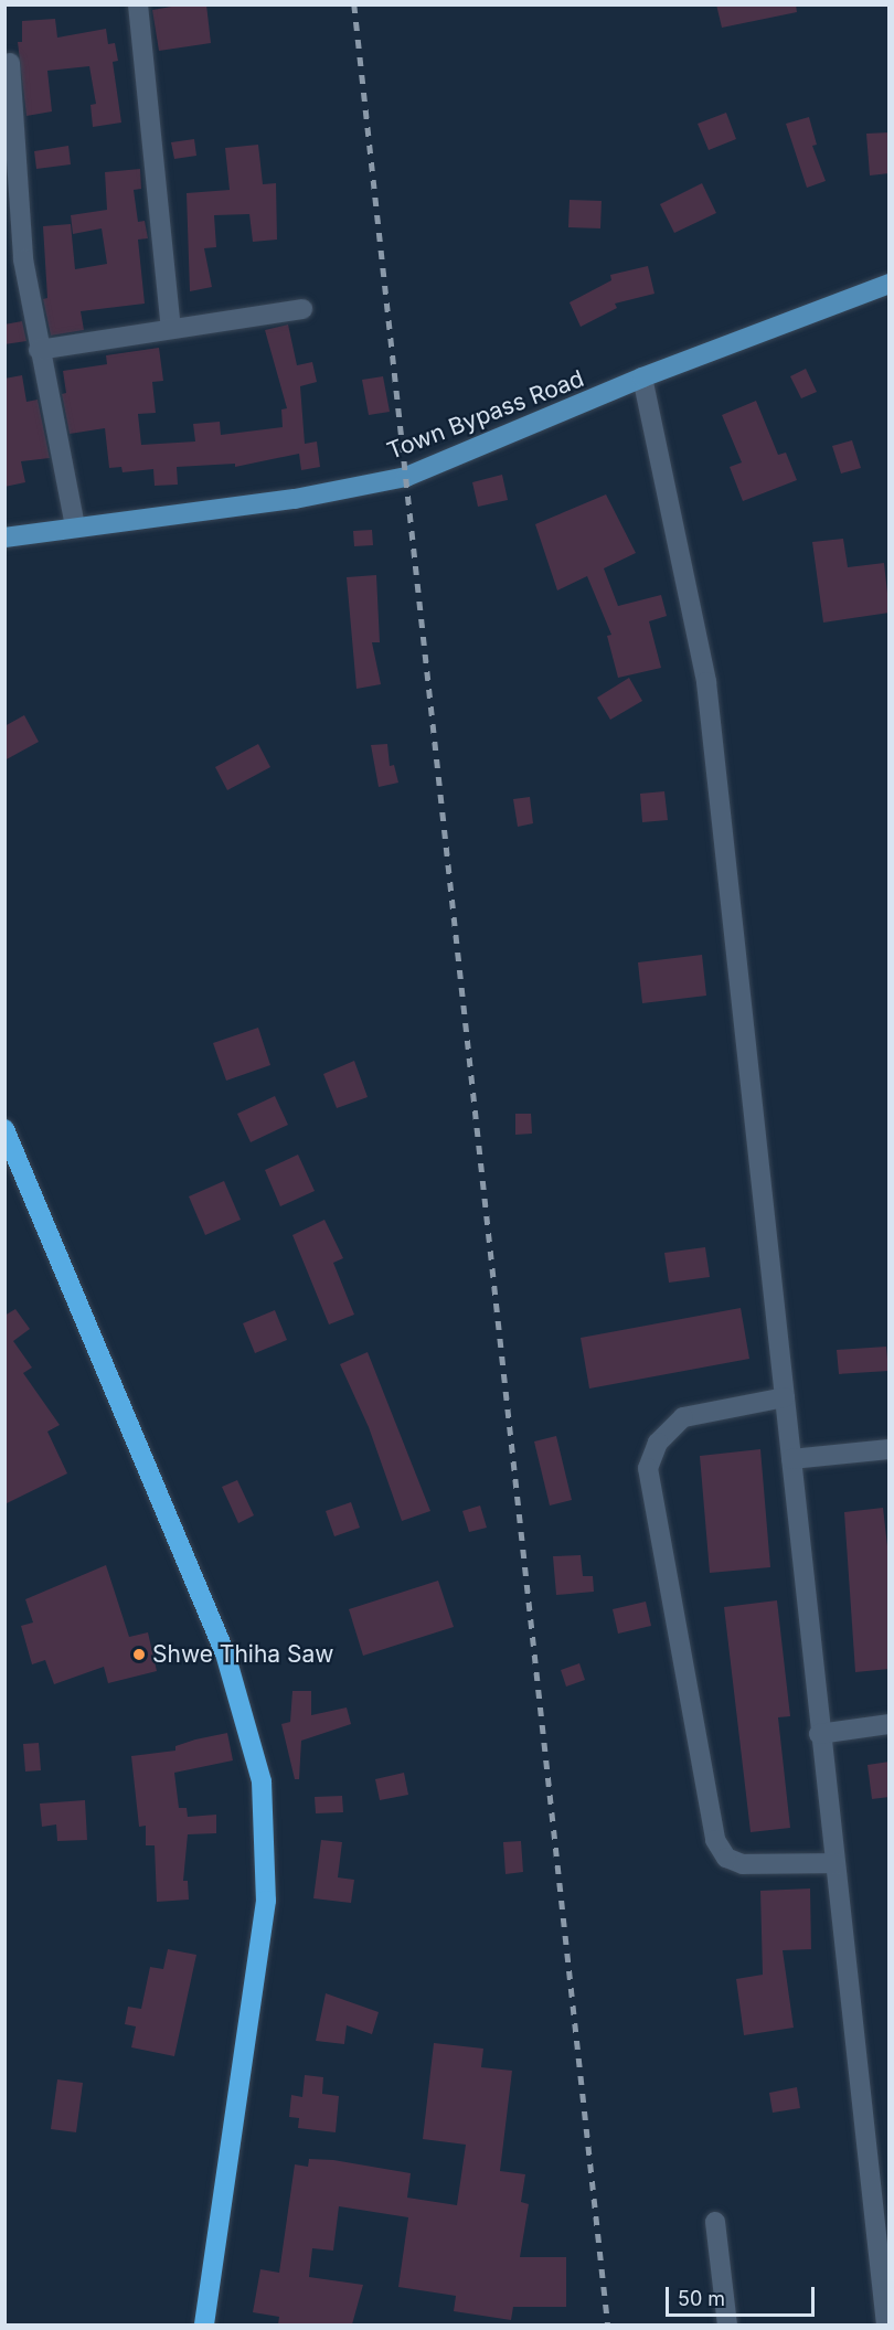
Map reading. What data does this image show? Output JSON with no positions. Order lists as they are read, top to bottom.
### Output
{
  "streets": {
    "main road": ["Town Bypass Road"]
  },
  "places": ["Shwe Thiha Saw"],
  "scale_bar": "50 m"
}
